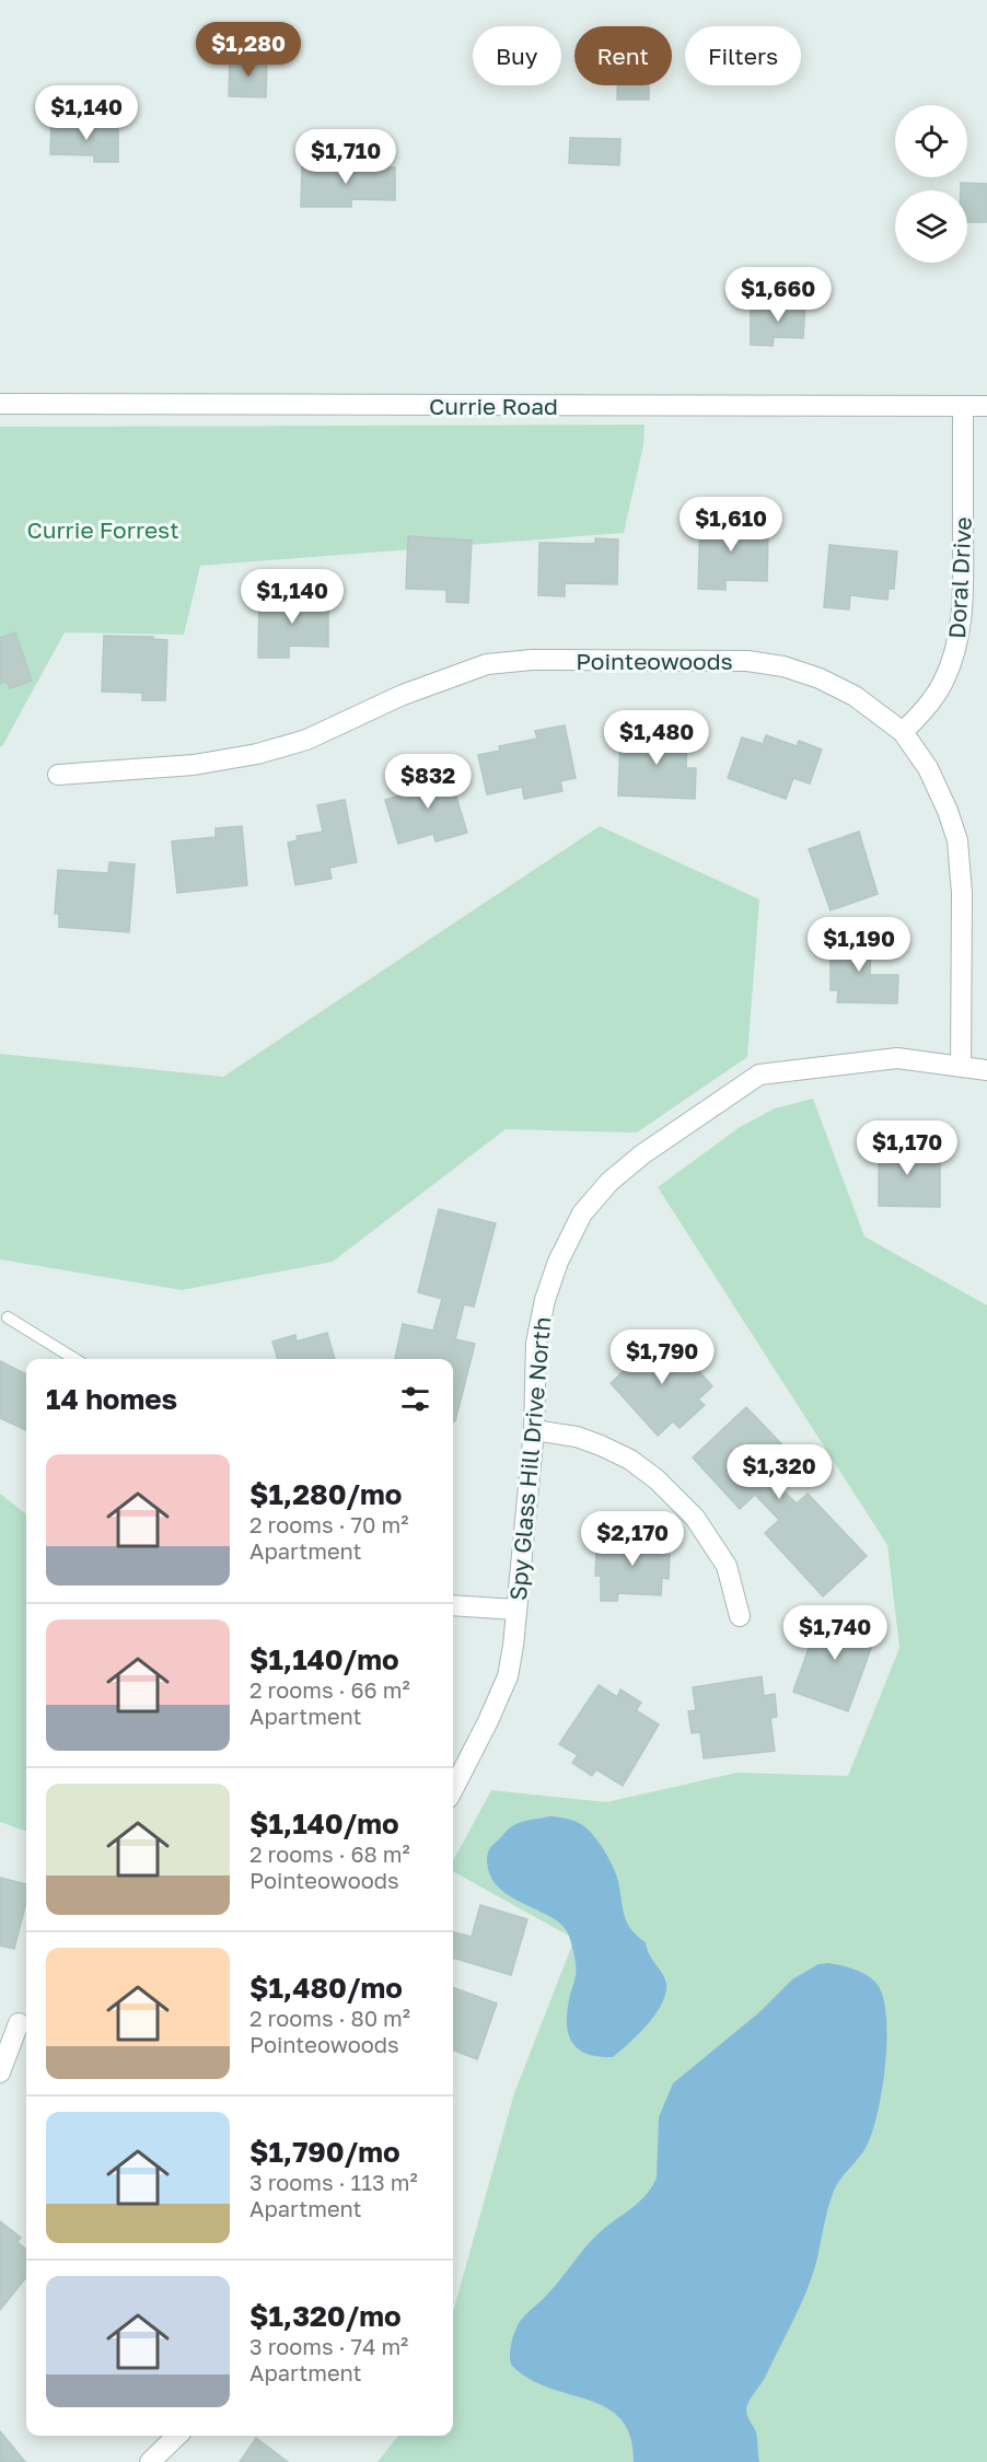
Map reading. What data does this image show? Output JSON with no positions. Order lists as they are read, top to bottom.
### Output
{
  "streets": {
    "street": [
      "Currie Road",
      "Doral Drive",
      "Pointeowoods",
      "Spy Glass Hill Drive North"
    ]
  },
  "crossings": [
    ["Currie Road", "Doral Drive"],
    ["Doral Drive", "Pointeowoods"],
    ["Pointeowoods", "Spy Glass Hill Drive North"]
  ],
  "parks": ["Currie Forrest"],
  "page": {
    "price": [
      "$1,280",
      "$1,140",
      "$1,710",
      "$1,660",
      "$1,610",
      "$1,140",
      "$1,480",
      "$832",
      "$1,190",
      "$1,170",
      "$1,790",
      "$1,320",
      "$2,170",
      "$1,740"
    ],
    "chip": ["Buy", "Rent", "Filters"],
    "heading": "14 homes",
    "list": [
      {
        "name": "$1,280/mo",
        "note": "2 rooms · 70 m² · Apartment"
      },
      {
        "name": "$1,140/mo",
        "note": "2 rooms · 66 m² · Apartment"
      },
      {
        "name": "$1,140/mo",
        "note": "2 rooms · 68 m² · Pointeowoods"
      },
      {
        "name": "$1,480/mo",
        "note": "2 rooms · 80 m² · Pointeowoods"
      },
      {
        "name": "$1,790/mo",
        "note": "3 rooms · 113 m² · Apartment"
      },
      {
        "name": "$1,320/mo",
        "note": "3 rooms · 74 m² · Apartment"
      }
    ]
  }
}
